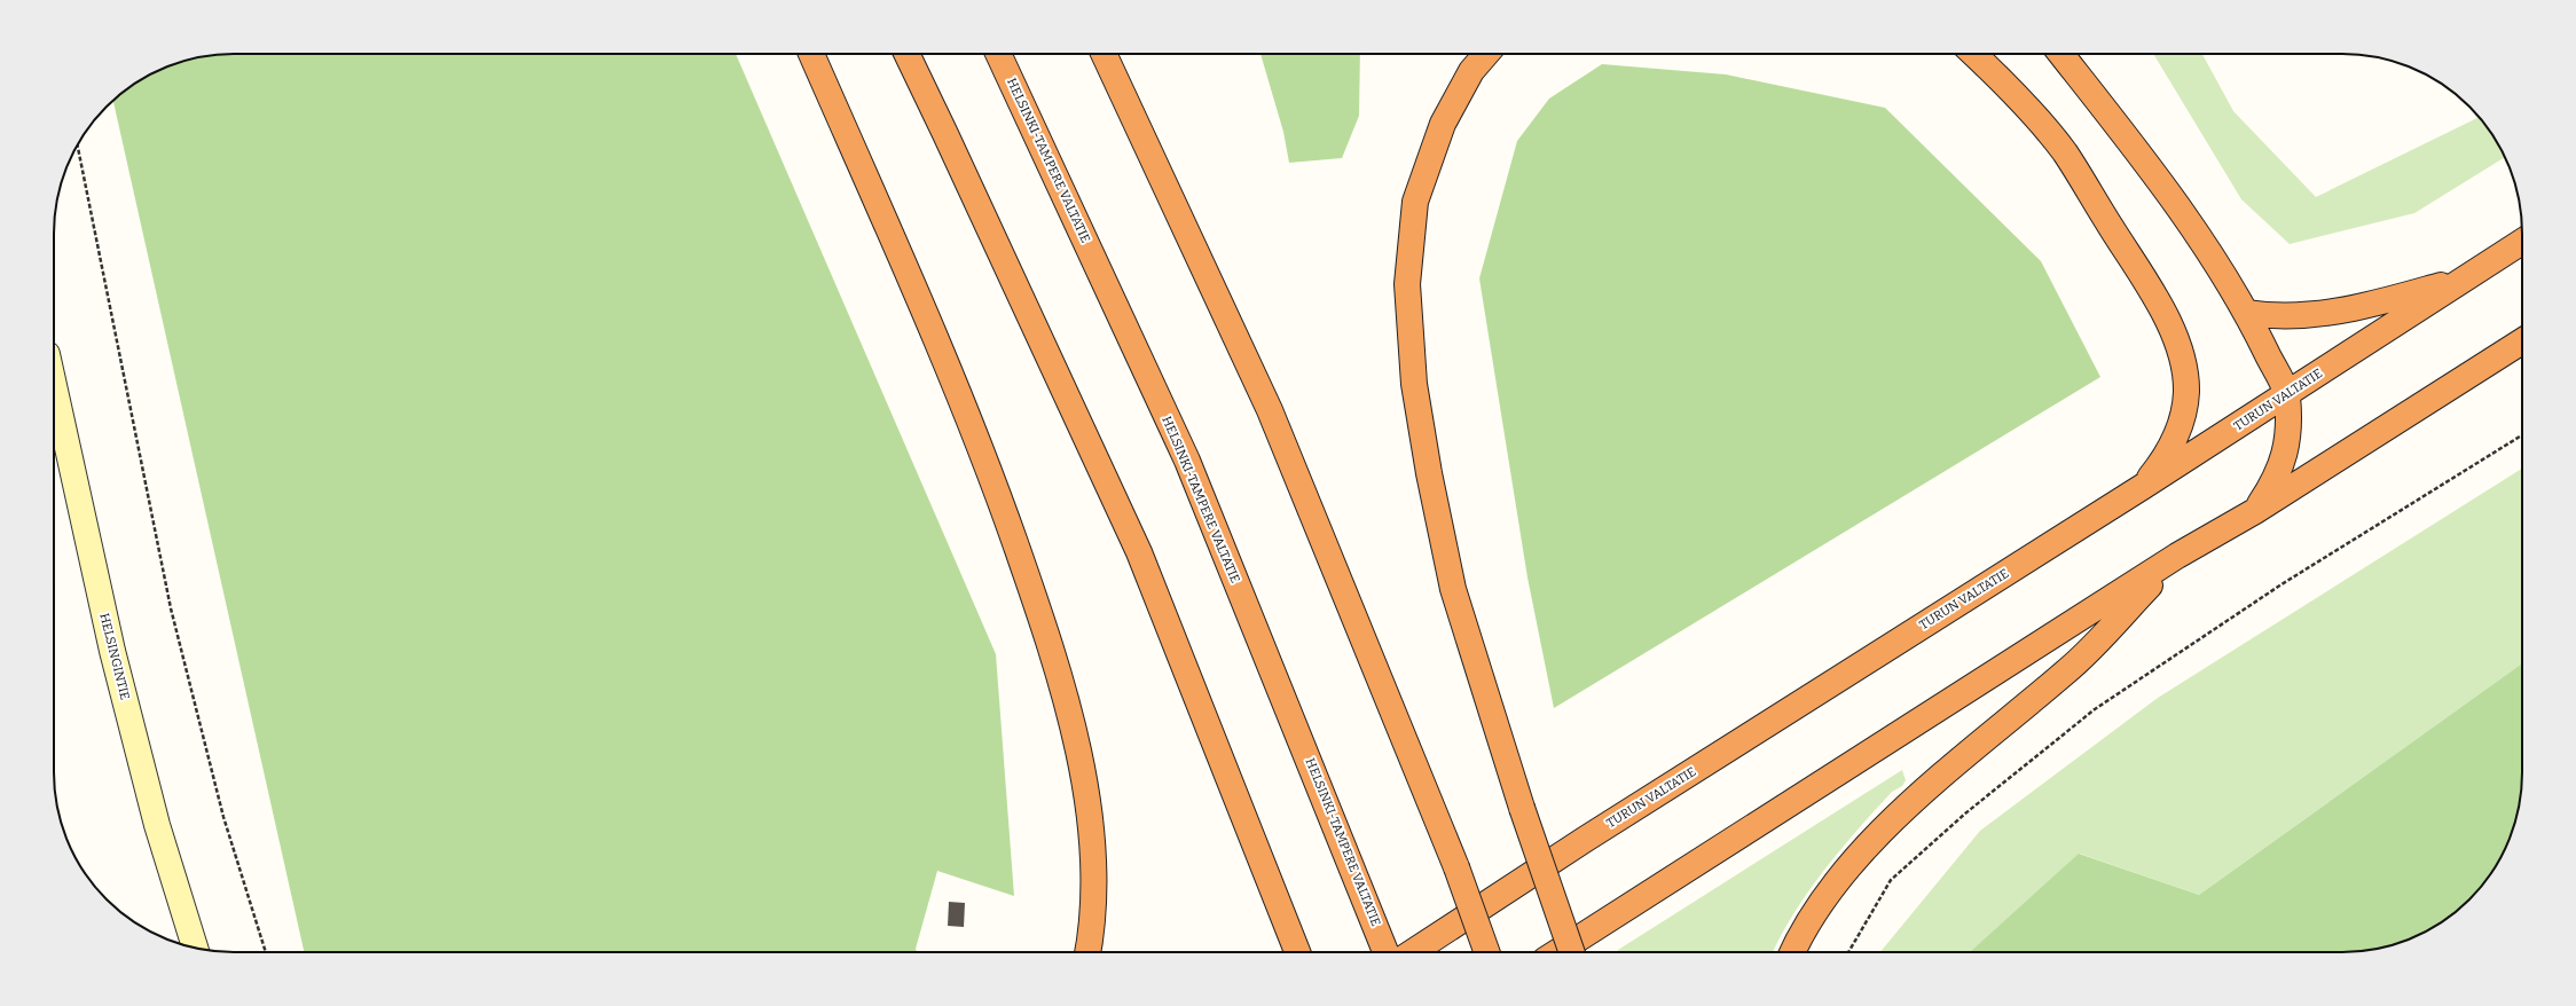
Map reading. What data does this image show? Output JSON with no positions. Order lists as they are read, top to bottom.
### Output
{
  "streets": {
    "highway": ["HELSINKI-TAMPERE VALTATIE", "TURUN VALTATIE"],
    "main road": ["HELSINGINTIE"]
  }
}
